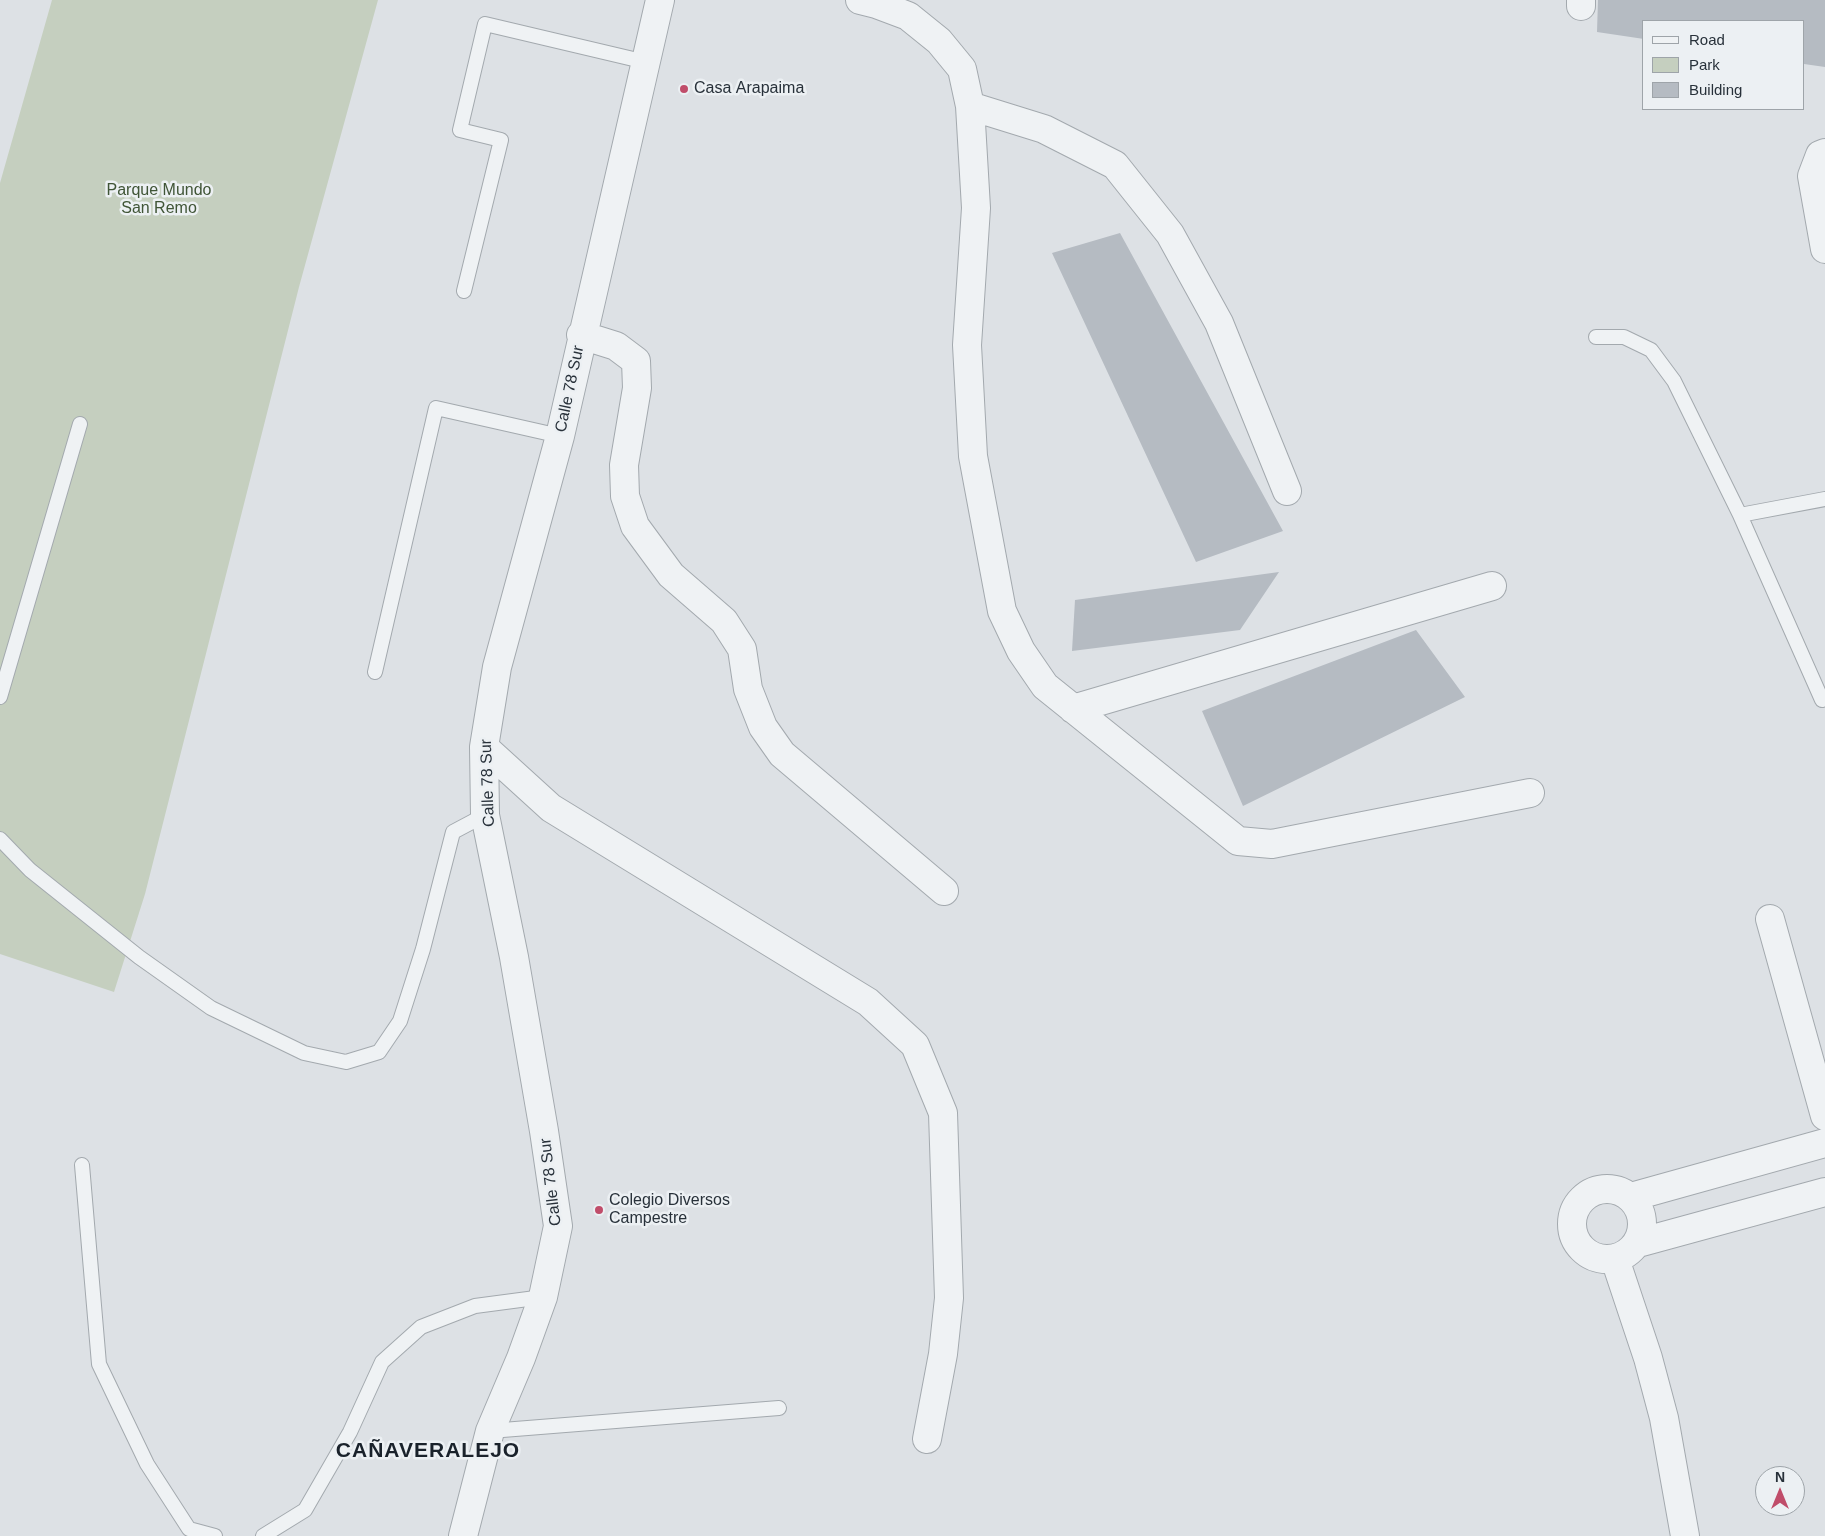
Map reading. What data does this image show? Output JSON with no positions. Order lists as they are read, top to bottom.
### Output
{
  "streets": {
    "street": ["Calle 78 Sur"]
  },
  "districts": ["CAÑAVERALEJO"],
  "parks": ["Parque Mundo San Remo"],
  "places": ["Casa Arapaima", "Colegio Diversos Campestre"],
  "legend": ["Road", "Park", "Building"],
  "north": "top"
}
